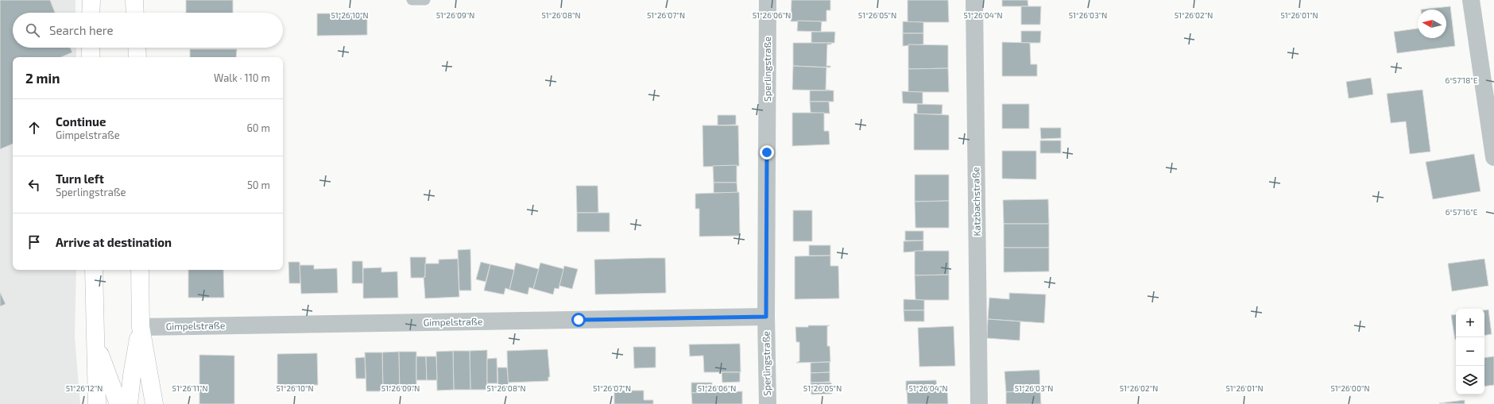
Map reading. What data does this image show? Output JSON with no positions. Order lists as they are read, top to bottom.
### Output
{
  "streets": {
    "street": ["Sperlingstraße", "Katzbachstraße", "Gimpelstraße"]
  },
  "crossings": [
    ["Sperlingstraße", "Gimpelstraße"]
  ],
  "north": "left",
  "page": {
    "search": "Search here",
    "heading": ["2 min", "Walk · 110 m"],
    "list": [
      ["Continue", "Gimpelstraße", "60 m"],
      ["Turn left", "Sperlingstraße", "50 m"],
      "Arrive at destination"
    ],
    "map_buttons": ["+", "−"]
  },
  "coordinates": [
    "51°26'10\"N",
    "51°26'09\"N",
    "51°26'08\"N",
    "51°26'07\"N",
    "51°26'06\"N",
    "51°26'05\"N",
    "51°26'04\"N",
    "51°26'03\"N",
    "51°26'02\"N",
    "51°26'01\"N",
    "6°57'18\"E",
    "6°57'16\"E",
    "51°26'12\"N",
    "51°26'11\"N",
    "51°26'00\"N"
  ]
}
